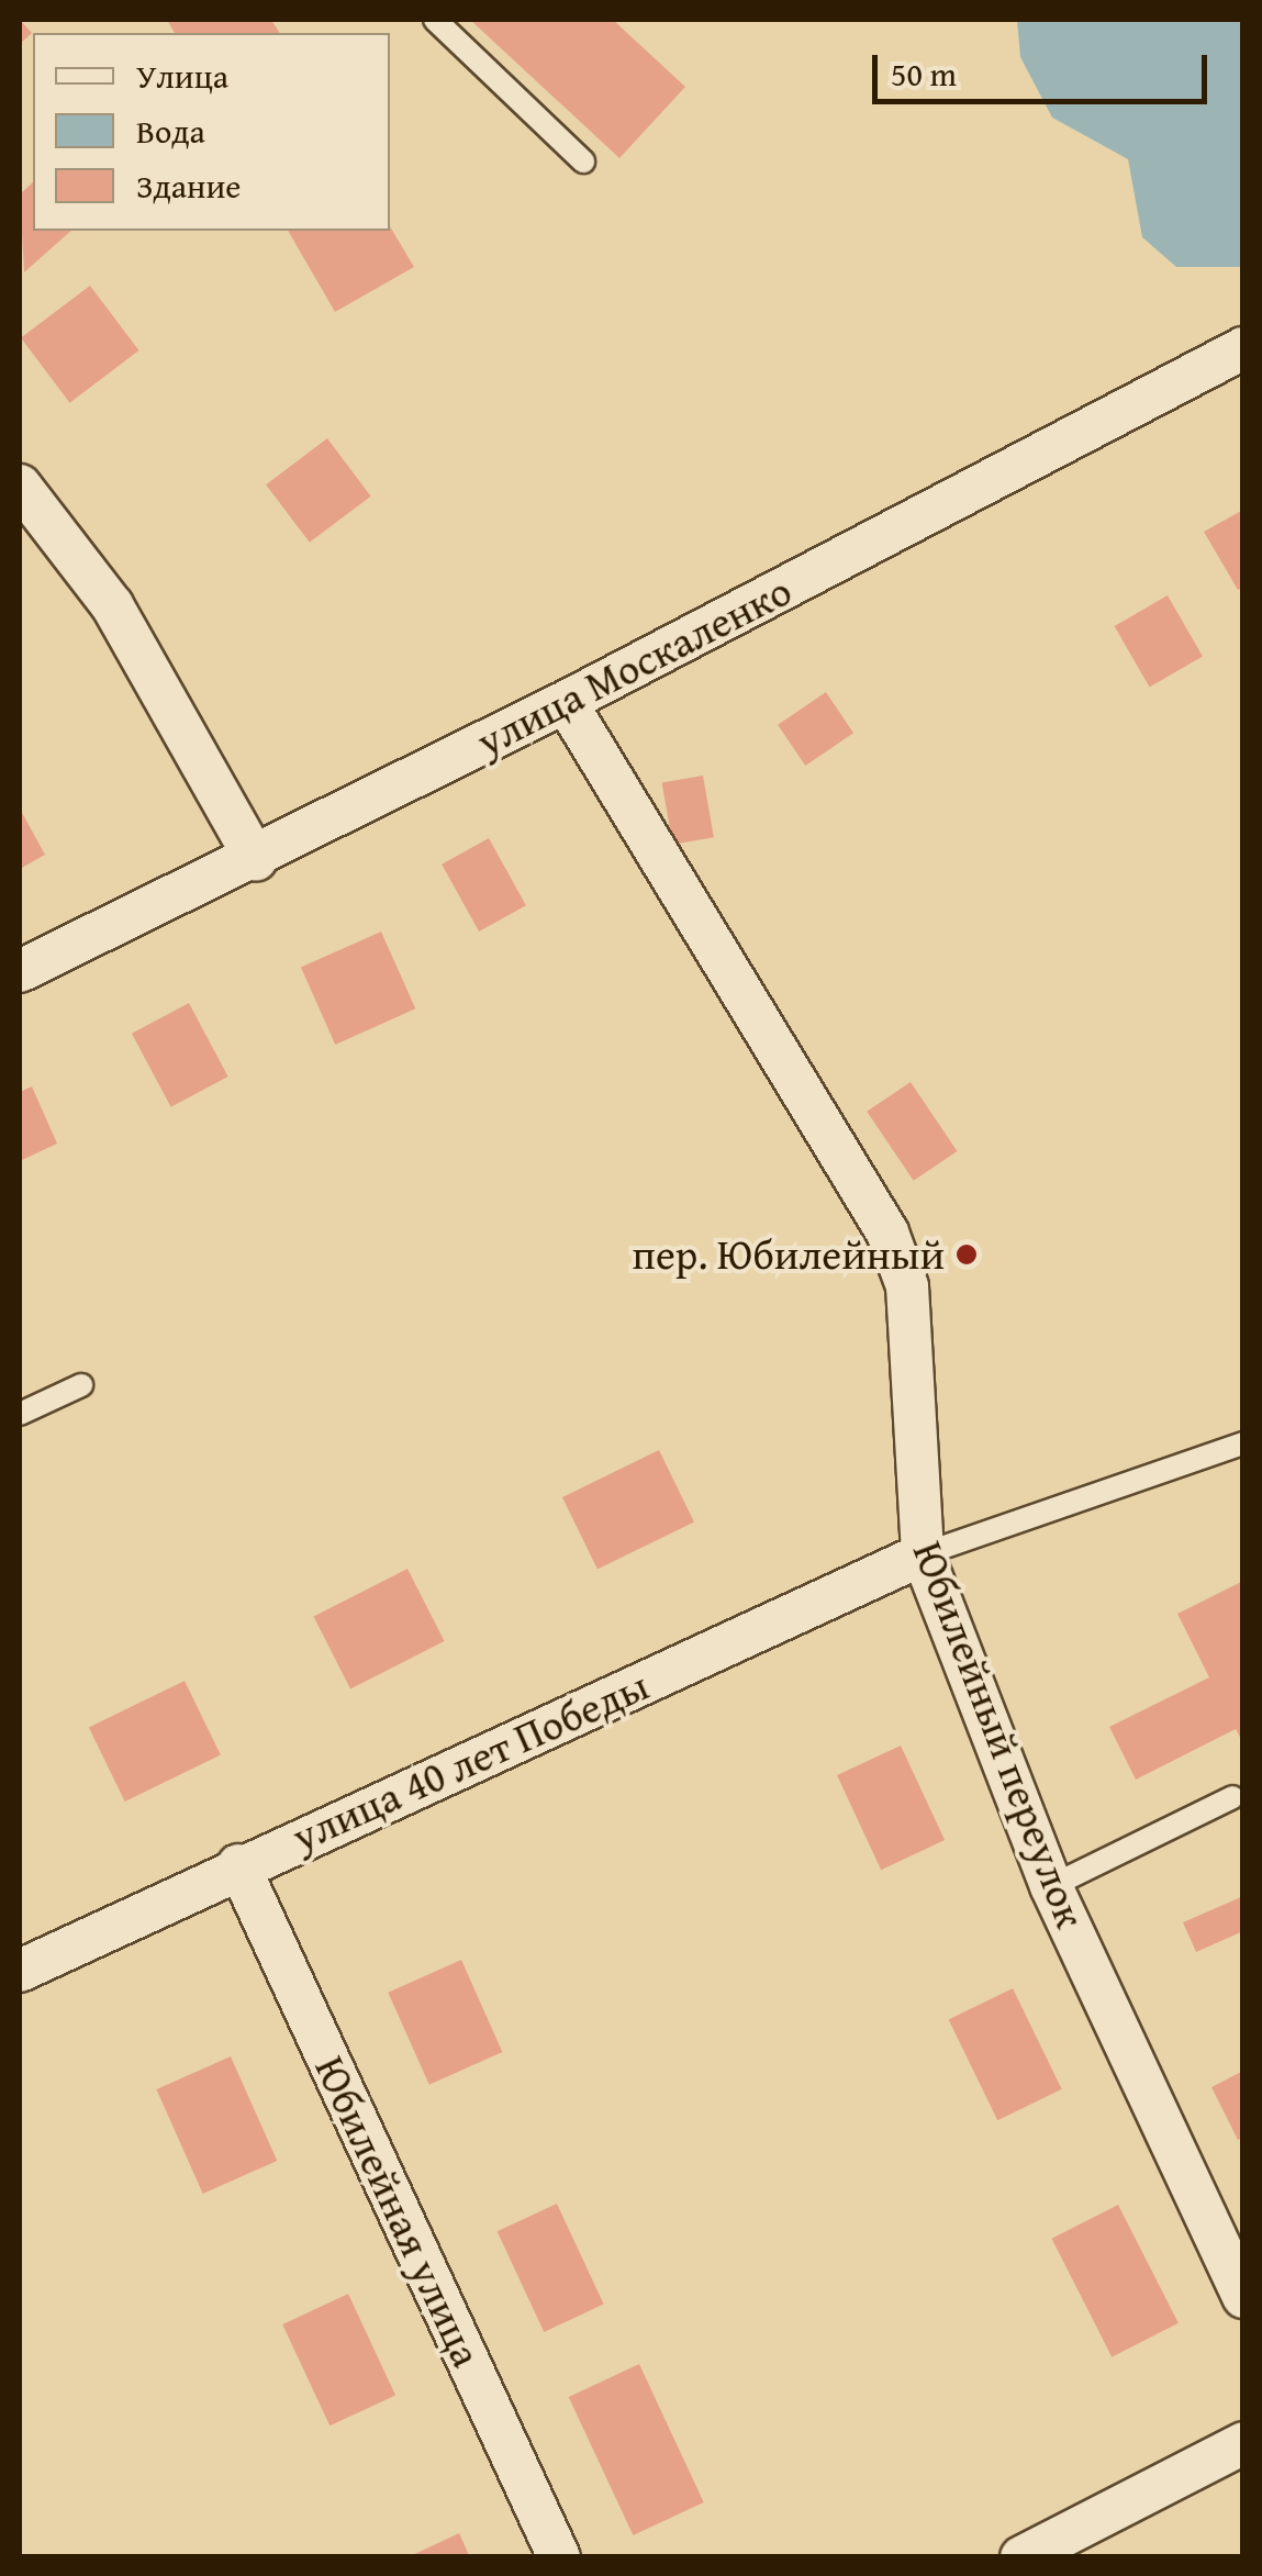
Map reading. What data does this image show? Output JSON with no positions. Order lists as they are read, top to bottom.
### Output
{
  "streets": {
    "street": [
      "улица Москаленко",
      "Юбилейный переулок",
      "улица 40 лет Победы",
      "Юбилейная улица"
    ]
  },
  "crossings": [
    ["улица Москаленко", "Юбилейный переулок"],
    ["Юбилейный переулок", "улица 40 лет Победы"],
    ["улица 40 лет Победы", "Юбилейная улица"]
  ],
  "places": ["пер. Юбилейный"],
  "legend": ["Улица", "Вода", "Здание"],
  "scale_bar": "50 m"
}
